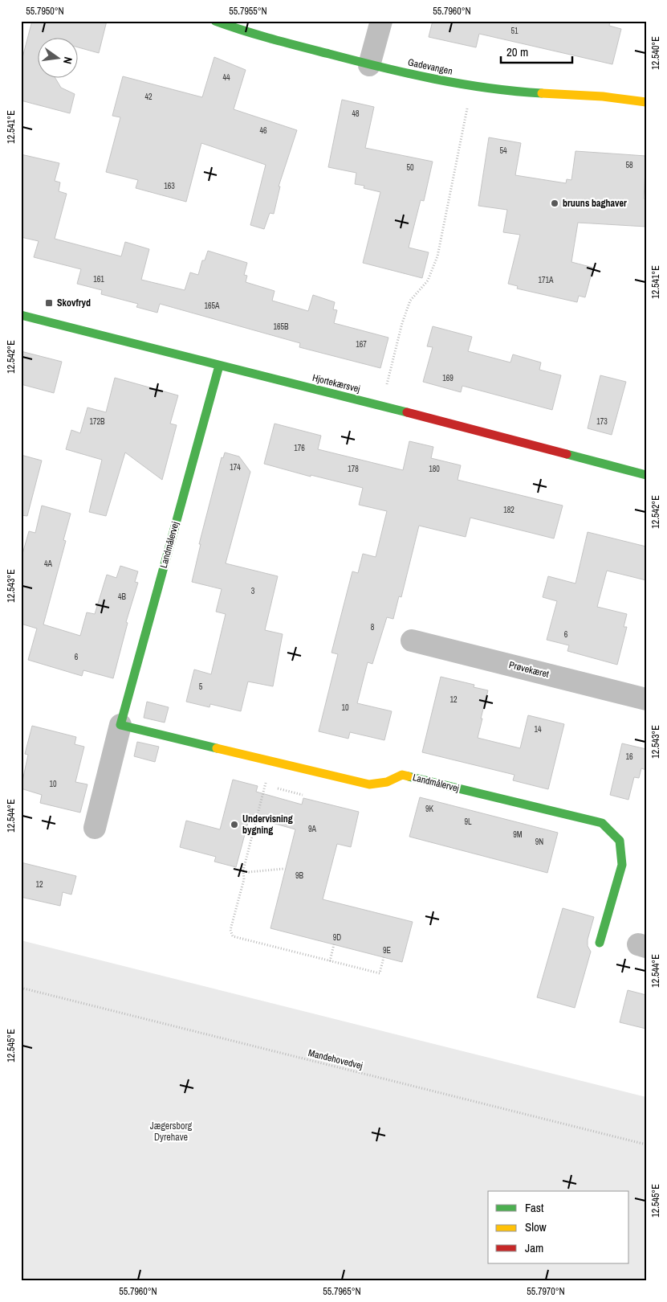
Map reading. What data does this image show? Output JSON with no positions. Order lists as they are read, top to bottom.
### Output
{
  "streets": {
    "street": [
      "Gadevangen",
      "Hjortekærsvej",
      "Landmålervej",
      "Prøvekæret"
    ],
    "path": ["Mandehovedvej"]
  },
  "crossings": [
    ["Hjortekærsvej", "Landmålervej"]
  ],
  "parks": ["Jægersborg Dyrehave"],
  "places": {
    "other": ["bruuns baghaver", "Undervisning bygning"],
    "transit": ["Skovfryd"]
  },
  "house_numbers": [
    "51",
    "44",
    "42",
    "48",
    "46",
    "54",
    "58",
    "50",
    "163",
    "161",
    "171A",
    "165A",
    "165B",
    "167",
    "169",
    "172B",
    "173",
    "176",
    "174",
    "178",
    "180",
    "182",
    "4A",
    "3",
    "4B",
    "8",
    "6",
    "6",
    "5",
    "12",
    "10",
    "14",
    "16",
    "10",
    "9K",
    "9L",
    "9A",
    "9M",
    "9N",
    "9B",
    "12",
    "9D",
    "9E"
  ],
  "legend": ["Fast", "Slow", "Jam"],
  "scale_bar": "20 m",
  "north": "right",
  "coordinates": [
    "55.7950°N",
    "55.7955°N",
    "55.7960°N",
    "12.540°E",
    "12.541°E",
    "12.542°E",
    "12.543°E",
    "12.544°E",
    "12.545°E",
    "55.7965°N",
    "55.7970°N"
  ]
}
